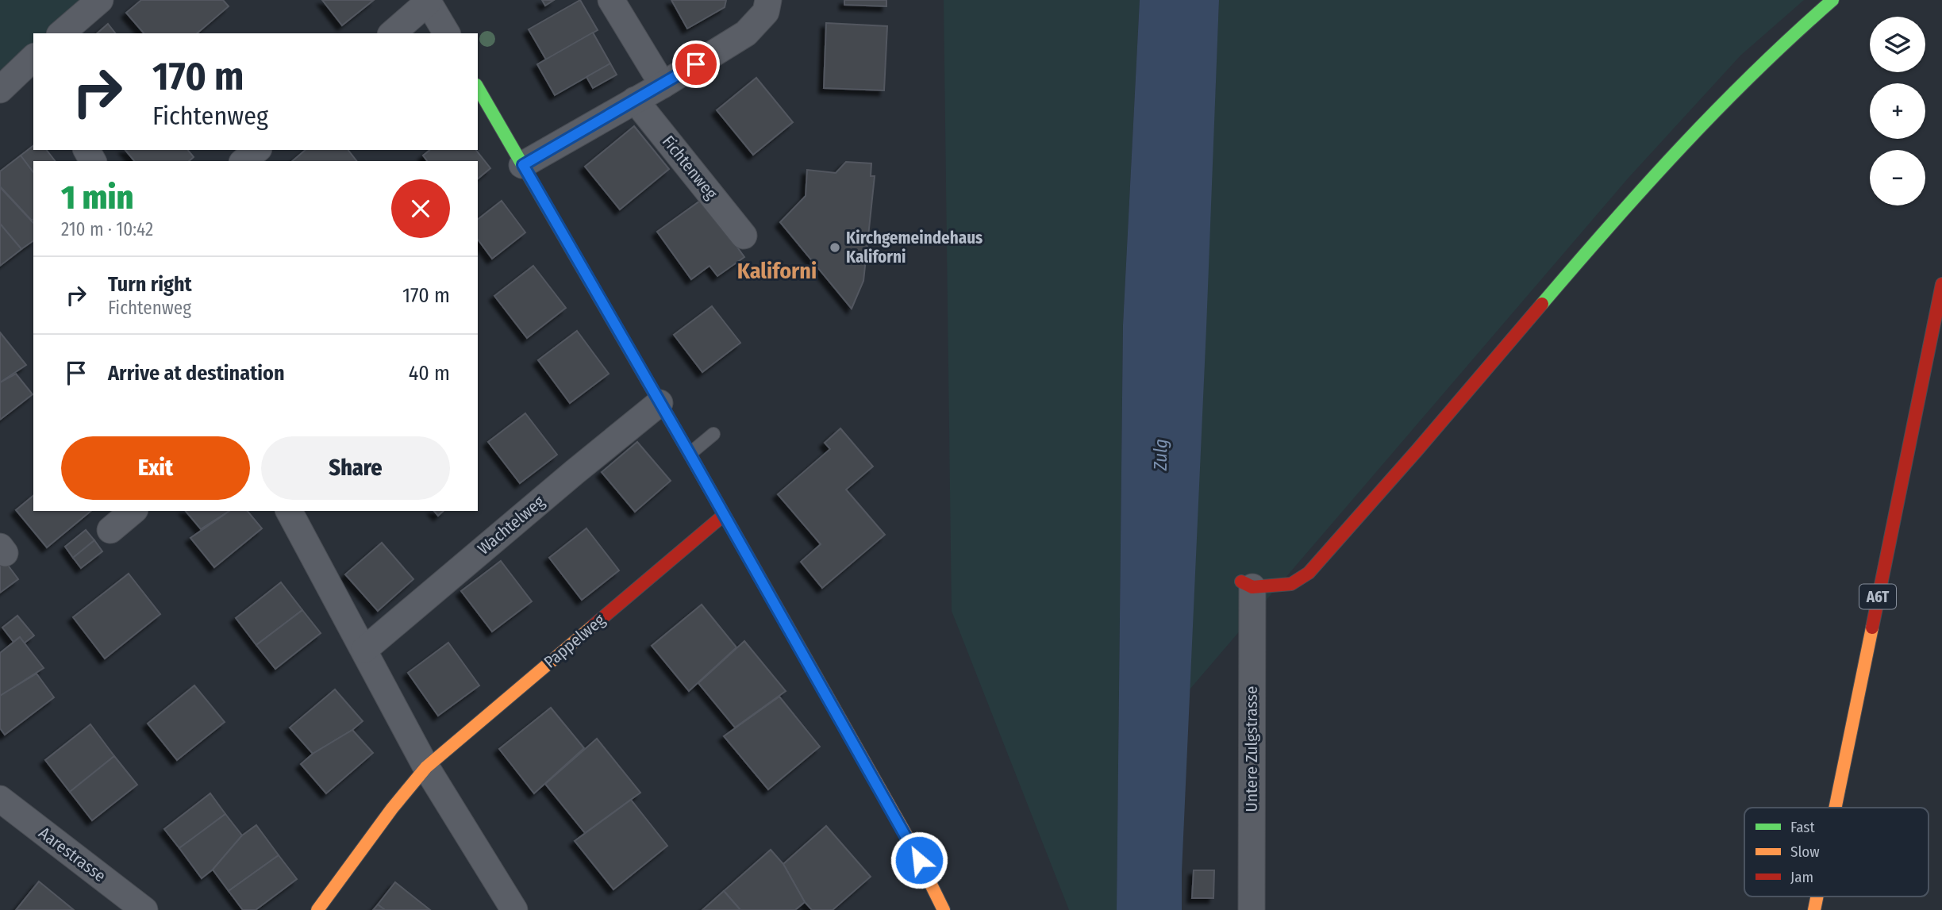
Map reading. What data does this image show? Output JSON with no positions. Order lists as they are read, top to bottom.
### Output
{
  "streets": {
    "main road": ["A6T", "Pappelweg"],
    "street": [
      "Fichtenweg",
      "Wachtelweg",
      "Untere Zulgstrasse",
      "Aarestrasse"
    ]
  },
  "districts": ["Kaliforni"],
  "water": ["Zulg"],
  "places": ["Kirchgemeindehaus Kaliforni"],
  "legend": ["Fast", "Slow", "Jam"],
  "page": {
    "map_buttons": ["+", "−"],
    "turn": ["170 m", "Fichtenweg"],
    "heading": ["1 min", "210 m · 10:42"],
    "list": [
      {
        "name": "Turn right",
        "note": "Fichtenweg",
        "value": "170 m"
      },
      {
        "name": "Arrive at destination",
        "value": "40 m"
      }
    ],
    "buttons": ["Exit", "Share"]
  }
}
